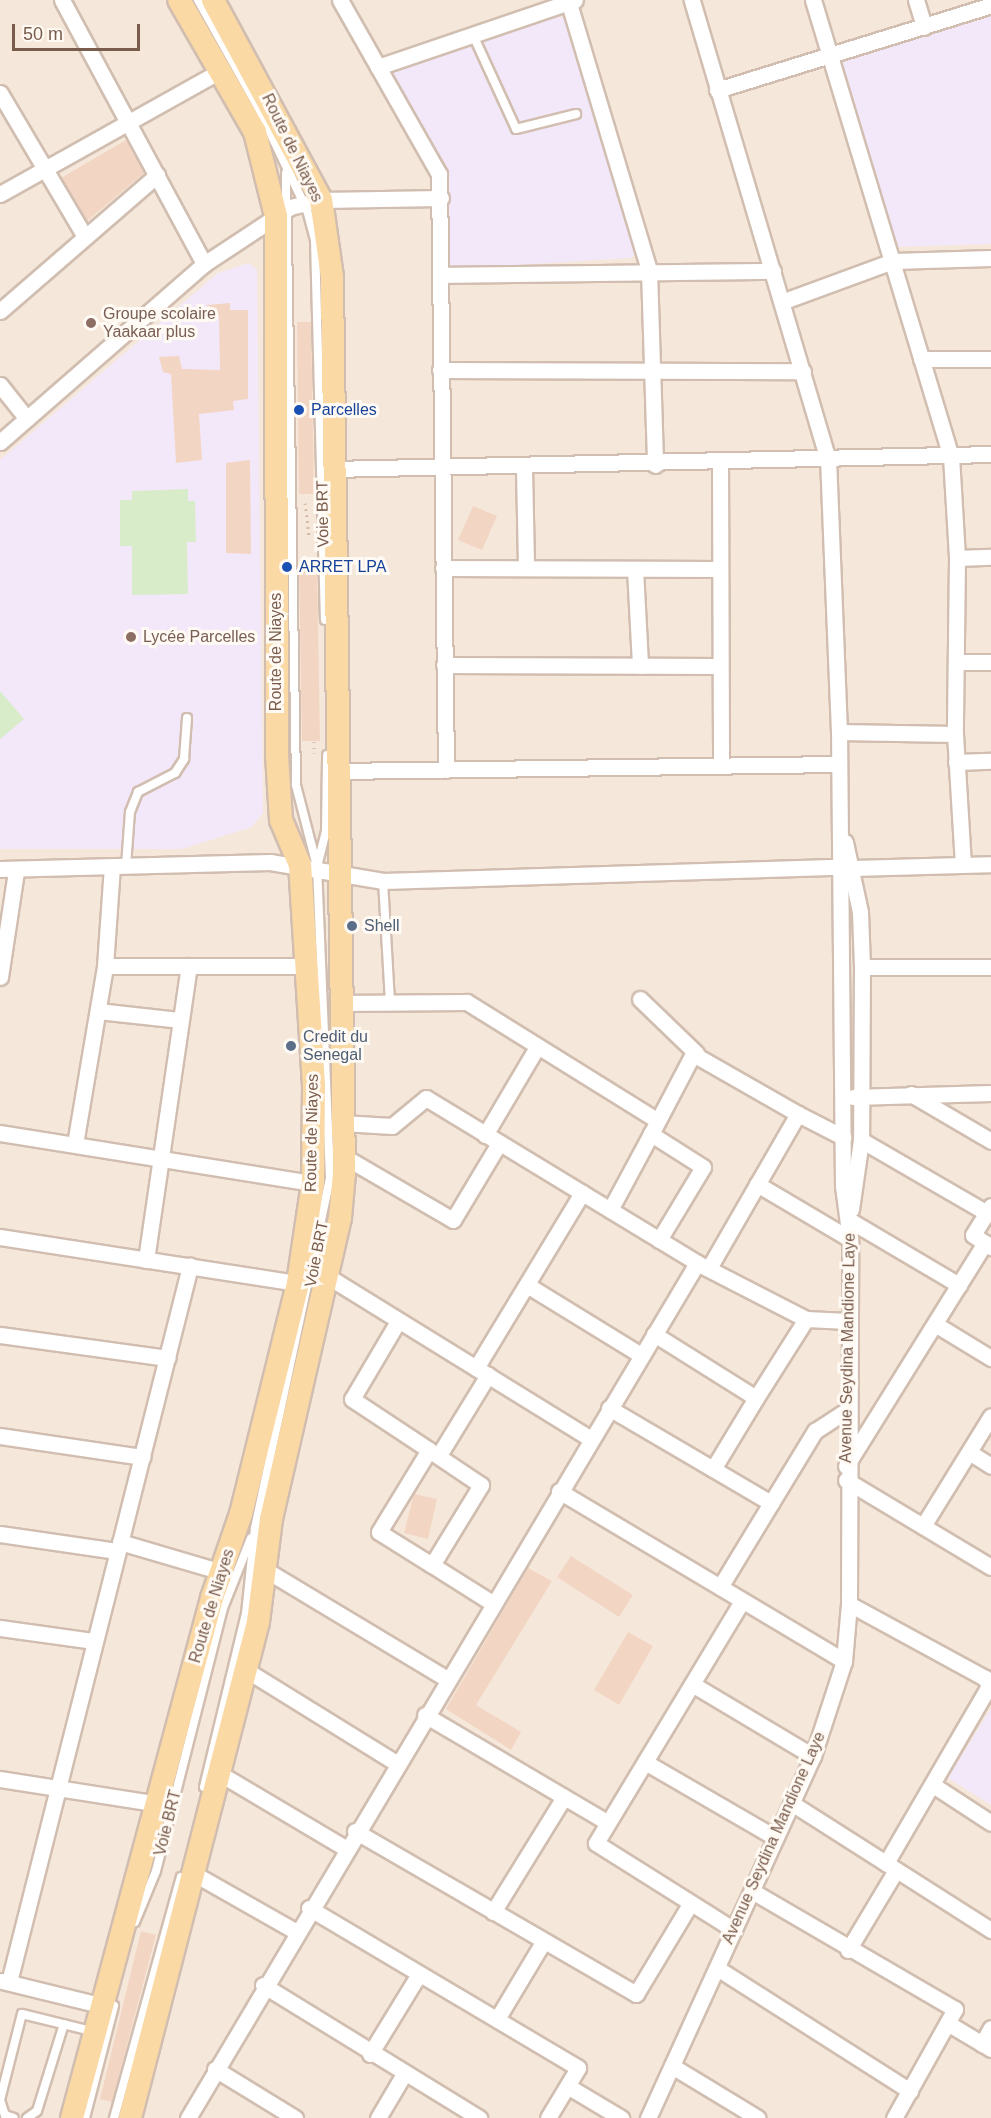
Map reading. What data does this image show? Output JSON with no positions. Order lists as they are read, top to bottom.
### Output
{
  "streets": {
    "main road": ["Route de Niayes"],
    "street": ["Avenue Seydina Mandione Laye"],
    "lane": ["Voie BRT"]
  },
  "crossings": [
    ["Route de Niayes", "Voie BRT"]
  ],
  "places": [
    "Groupe scolaire Yaakaar plus",
    "Parcelles",
    "ARRET LPA",
    "Lycée Parcelles",
    "Shell",
    "Credit du Senegal"
  ],
  "scale_bar": "50 m"
}
